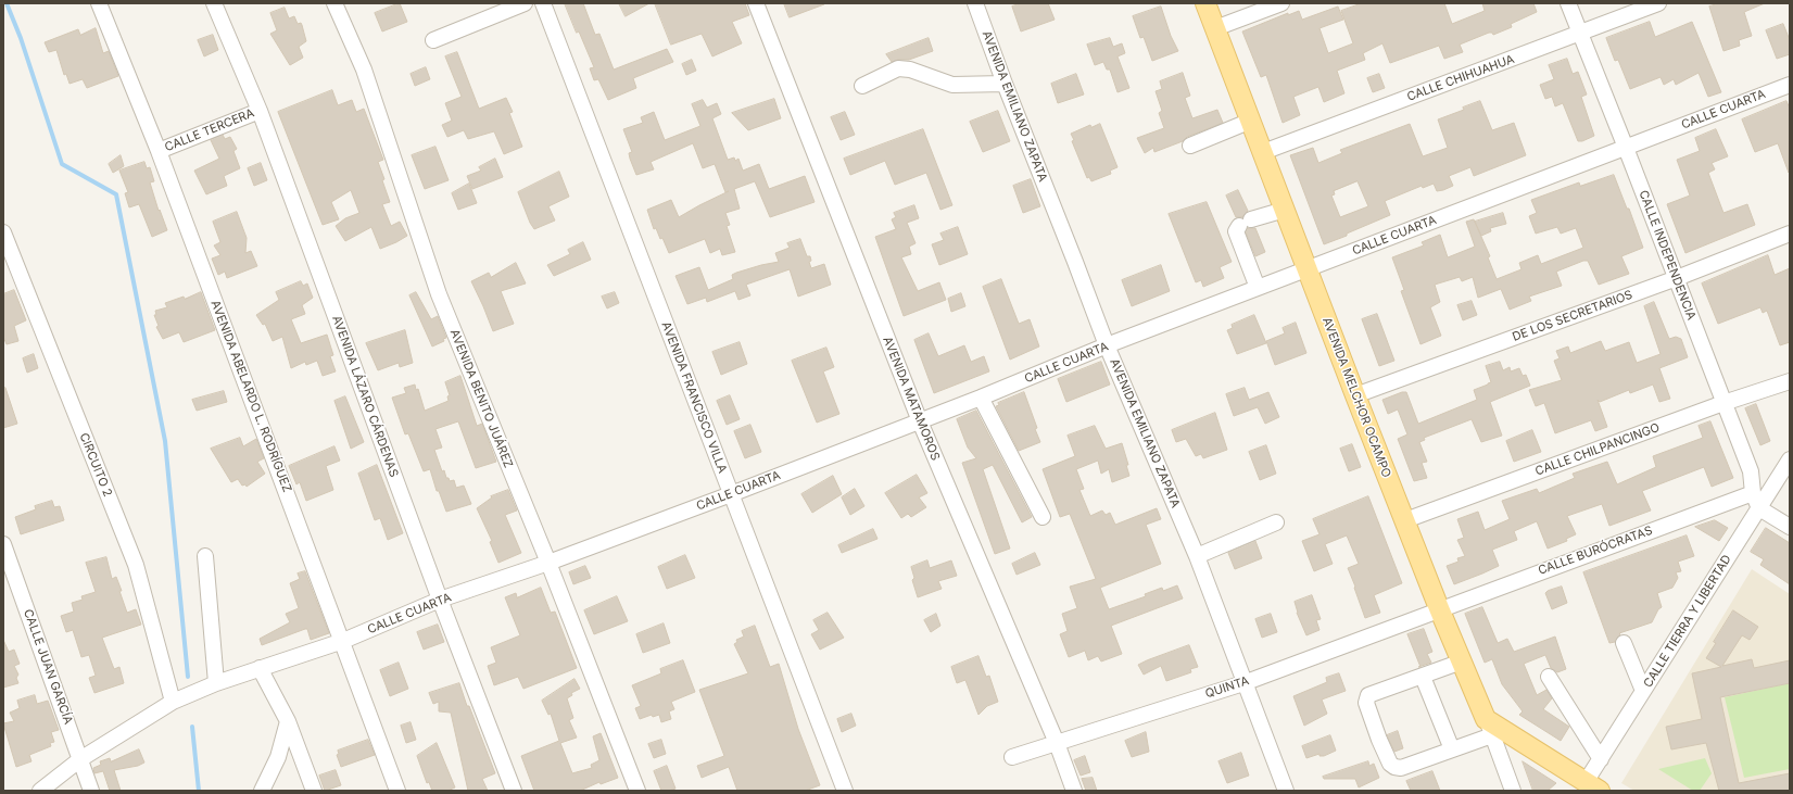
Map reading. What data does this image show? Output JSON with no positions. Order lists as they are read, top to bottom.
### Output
{
  "streets": {
    "main road": ["AVENIDA MELCHOR OCAMPO"],
    "street": [
      "CALLE CHIHUAHUA",
      "AVENIDA EMILIANO ZAPATA",
      "CALLE CUARTA",
      "CALLE TERCERA",
      "CALLE INDEPENDENCIA",
      "DE LOS SECRETARIOS",
      "AVENIDA ABELARDO L. RODRÍGUEZ",
      "AVENIDA LÁZARO CÁRDENAS",
      "AVENIDA FRANCISCO VILLA",
      "AVENIDA BENITO JUÁREZ",
      "AVENIDA MATAMOROS",
      "CALLE CHILPANCINGO",
      "CIRCUITO 2",
      "CALLE BURÓCRATAS",
      "CALLE TIERRA Y LIBERTAD",
      "CALLE JUAN GARCÍA",
      "QUINTA"
    ]
  },
  "crossings": [
    ["CALLE CHIHUAHUA", "CALLE INDEPENDENCIA"],
    ["CALLE CHIHUAHUA", "AVENIDA MELCHOR OCAMPO"],
    ["AVENIDA EMILIANO ZAPATA", "CALLE CUARTA"],
    ["AVENIDA EMILIANO ZAPATA", "QUINTA"],
    ["CALLE CUARTA", "CALLE INDEPENDENCIA"],
    ["CALLE CUARTA", "AVENIDA ABELARDO L. RODRÍGUEZ"],
    ["CALLE CUARTA", "AVENIDA LÁZARO CÁRDENAS"],
    ["CALLE CUARTA", "AVENIDA FRANCISCO VILLA"],
    ["CALLE CUARTA", "AVENIDA MELCHOR OCAMPO"],
    ["CALLE CUARTA", "AVENIDA BENITO JUÁREZ"],
    ["CALLE CUARTA", "AVENIDA MATAMOROS"],
    ["CALLE CUARTA", "CIRCUITO 2"],
    ["CALLE CUARTA", "CALLE JUAN GARCÍA"],
    ["CALLE TERCERA", "AVENIDA ABELARDO L. RODRÍGUEZ"],
    ["CALLE TERCERA", "AVENIDA LÁZARO CÁRDENAS"],
    ["CALLE INDEPENDENCIA", "DE LOS SECRETARIOS"],
    ["CALLE INDEPENDENCIA", "CALLE CHILPANCINGO"],
    ["CALLE INDEPENDENCIA", "CALLE BURÓCRATAS"],
    ["CALLE INDEPENDENCIA", "CALLE TIERRA Y LIBERTAD"],
    ["DE LOS SECRETARIOS", "AVENIDA MELCHOR OCAMPO"],
    ["AVENIDA MELCHOR OCAMPO", "CALLE CHILPANCINGO"],
    ["AVENIDA MELCHOR OCAMPO", "CALLE BURÓCRATAS"],
    ["AVENIDA MELCHOR OCAMPO", "QUINTA"],
    ["AVENIDA MATAMOROS", "QUINTA"],
    ["CALLE BURÓCRATAS", "QUINTA"]
  ]
}
